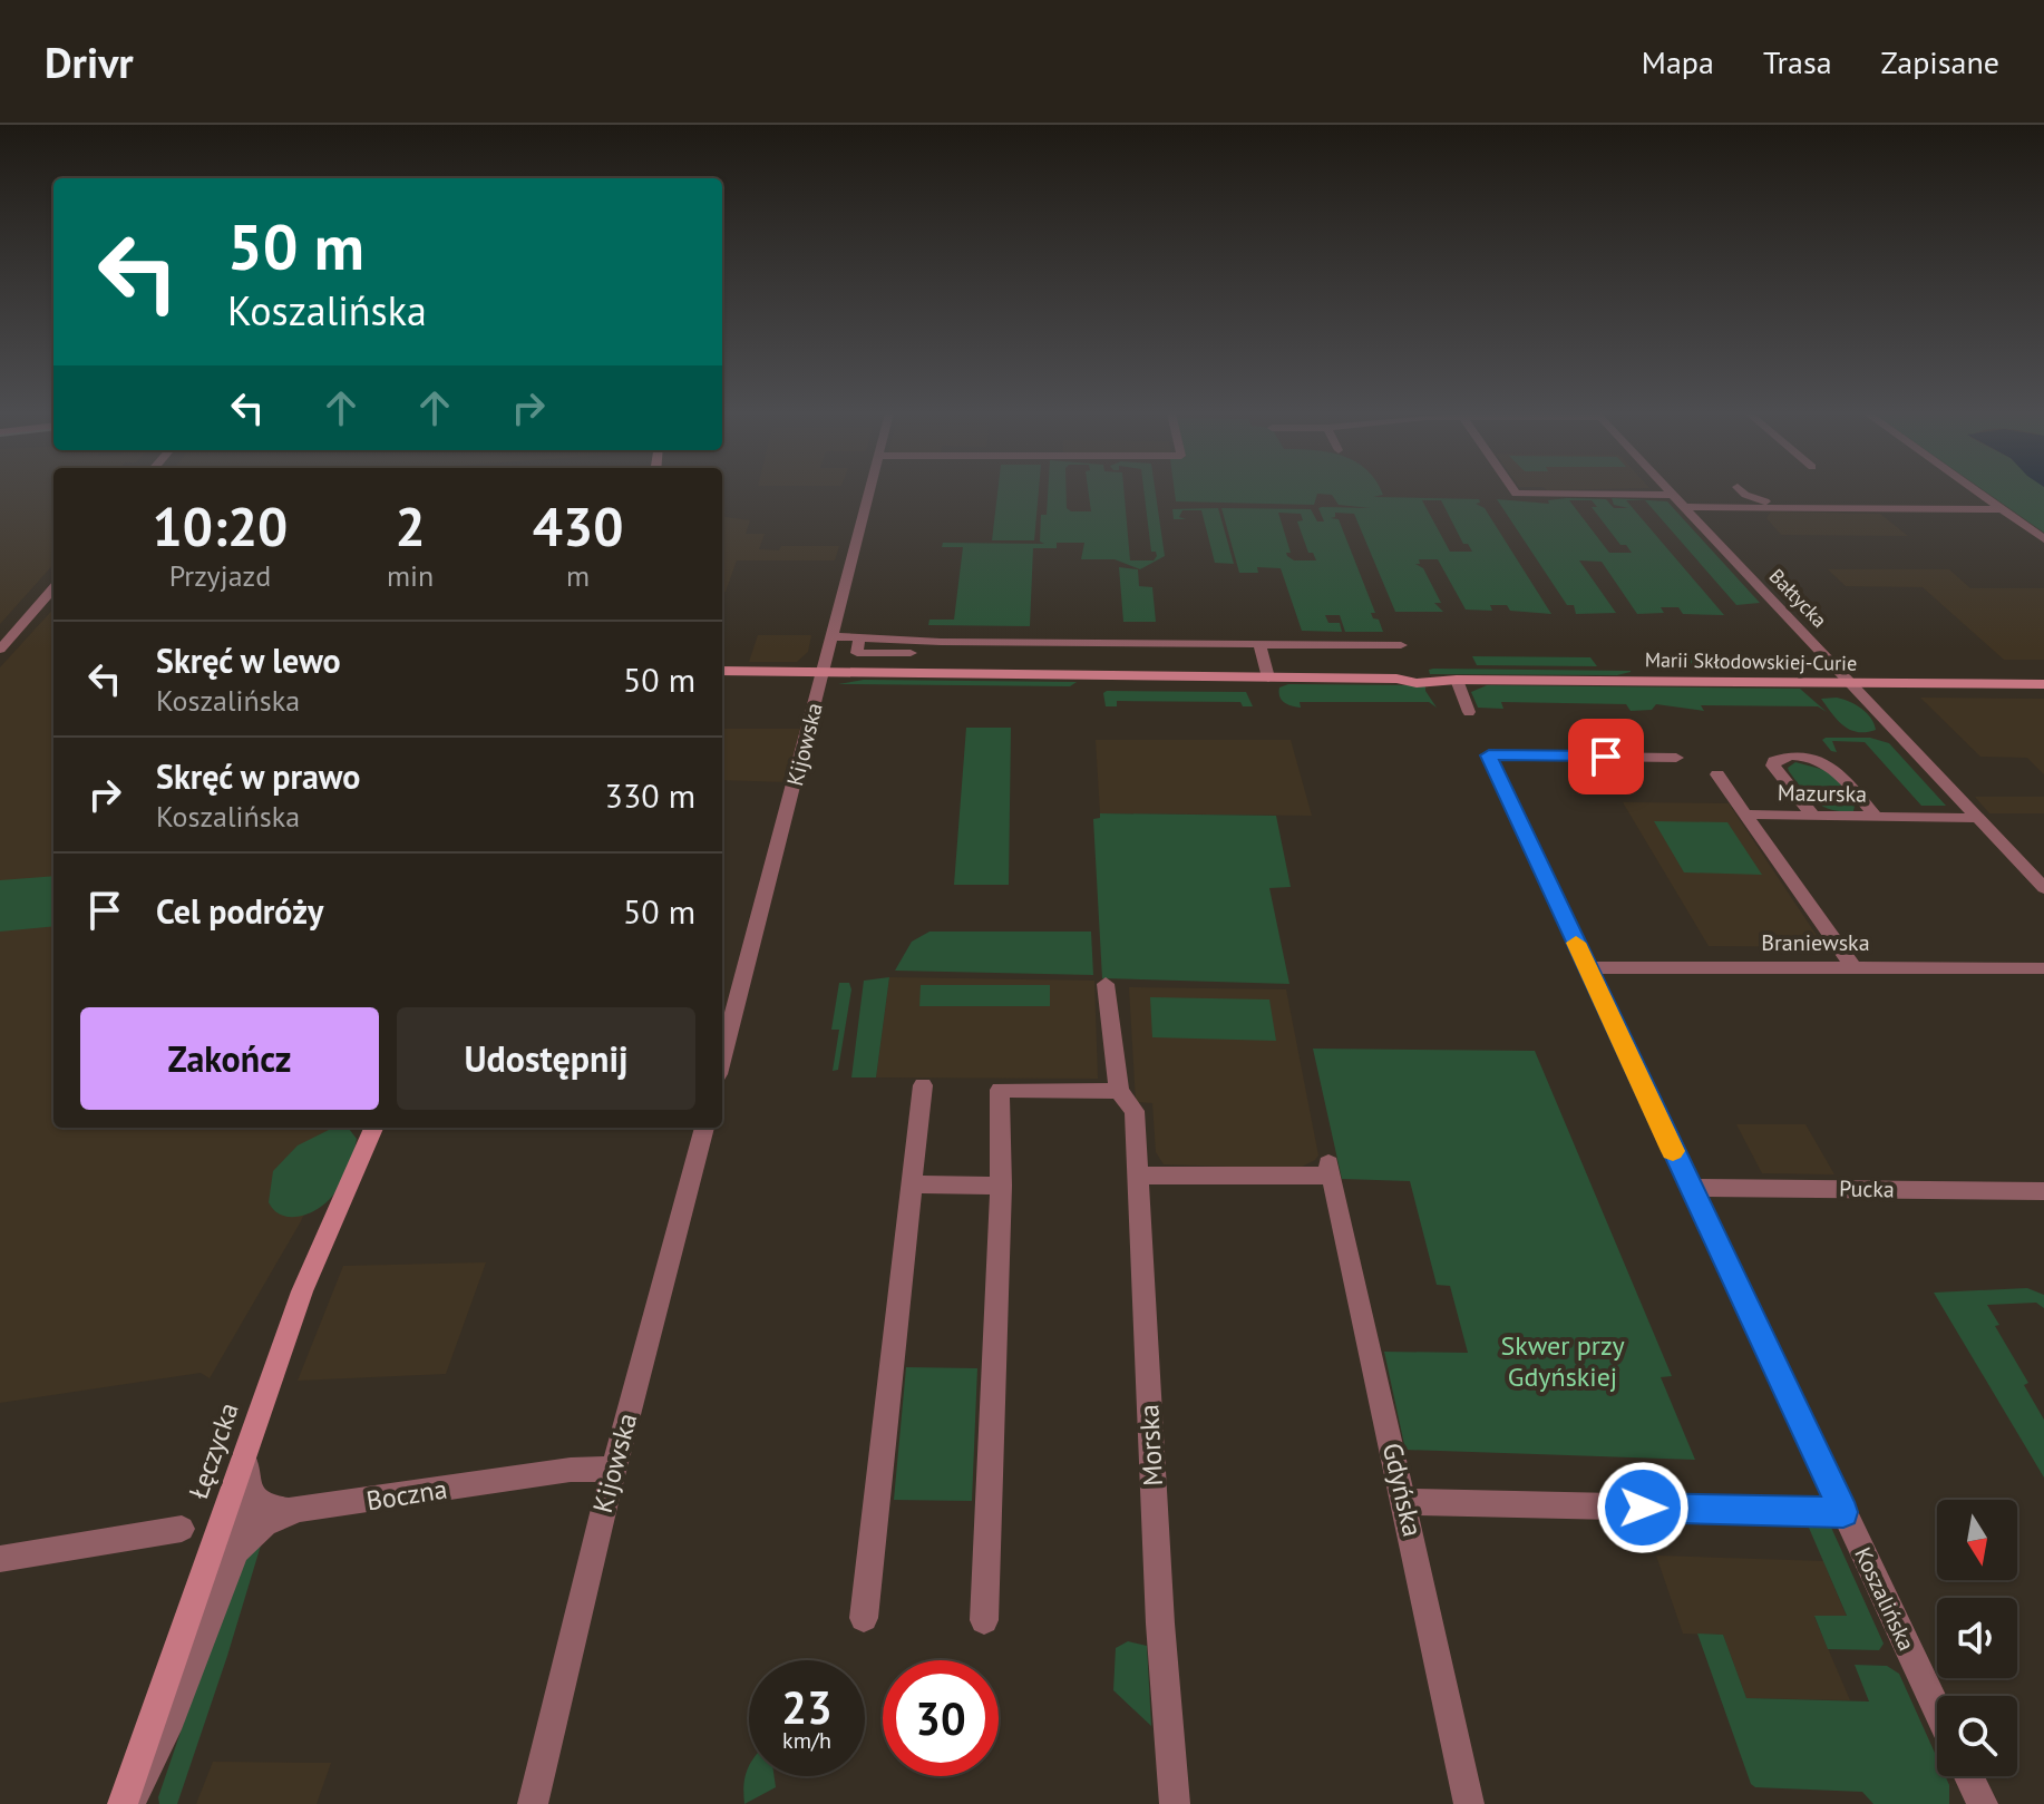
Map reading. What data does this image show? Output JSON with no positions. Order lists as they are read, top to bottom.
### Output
{
  "streets": {
    "street": [
      "Bałtycka",
      "Marii Skłodowskiej-Curie",
      "Kijowska",
      "Mazurska",
      "Braniewska",
      "Pucka",
      "Morska",
      "Łęczycka",
      "Gdyńska",
      "Boczna",
      "Koszalińska"
    ]
  },
  "crossings": [
    ["Bałtycka", "Marii Skłodowskiej-Curie"],
    ["Bałtycka", "Mazurska"],
    ["Marii Skłodowskiej-Curie", "Kijowska"],
    ["Kijowska", "Boczna"],
    ["Mazurska", "Braniewska"],
    ["Braniewska", "Koszalińska"],
    ["Pucka", "Koszalińska"],
    ["Morska", "Gdyńska"]
  ],
  "parks": ["Skwer przy Gdyńskiej"],
  "north": "bottom",
  "page": {
    "header": "Drivr",
    "nav": ["Mapa", "Trasa", "Zapisane"],
    "turn": ["50 m", "Koszalińska"],
    "eta": [
      "10:20",
      "Przyjazd",
      "2",
      "min",
      "430",
      "m"
    ],
    "list": [
      {
        "name": "Skręć w lewo",
        "note": "Koszalińska",
        "value": "50 m"
      },
      {
        "name": "Skręć w prawo",
        "note": "Koszalińska",
        "value": "330 m"
      },
      {
        "name": "Cel podróży",
        "value": "50 m"
      }
    ],
    "buttons": ["Zakończ", "Udostępnij"],
    "speed": "23 km/h",
    "limit": "30"
  }
}
